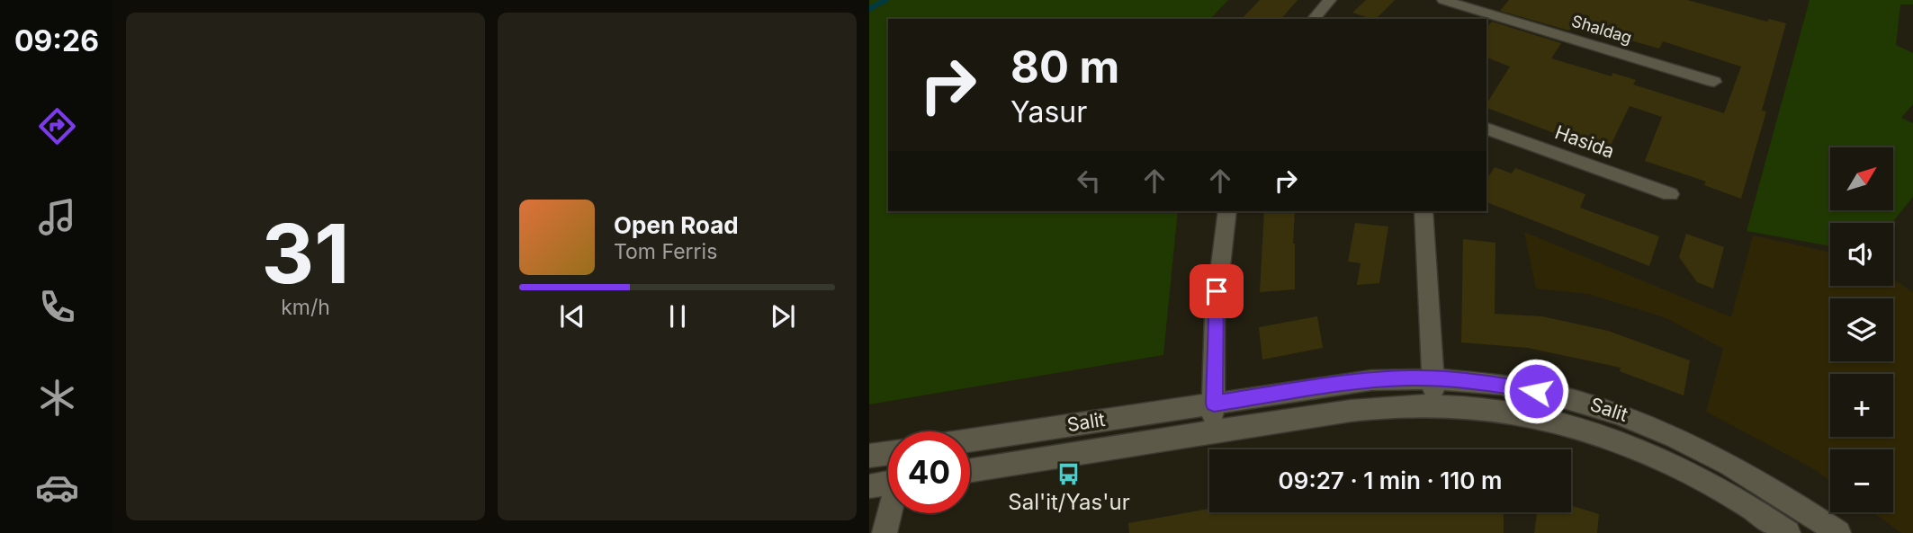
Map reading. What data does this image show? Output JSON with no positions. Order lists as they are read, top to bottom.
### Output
{
  "streets": {
    "street": ["Shaldag", "Hasida", "Salit"]
  },
  "places": {
    "bus stop": ["Sal'it/Yas'ur"]
  },
  "north": "top right",
  "page": {
    "tabs": "09:26",
    "tile": ["31", "km/h"],
    "turn": ["80 m", "Yasur"],
    "map_buttons": ["+", "−"],
    "song": ["Open Road", "Tom Ferris"],
    "limit": "40",
    "trip": "09:27 · 1 min · 110 m"
  }
}
